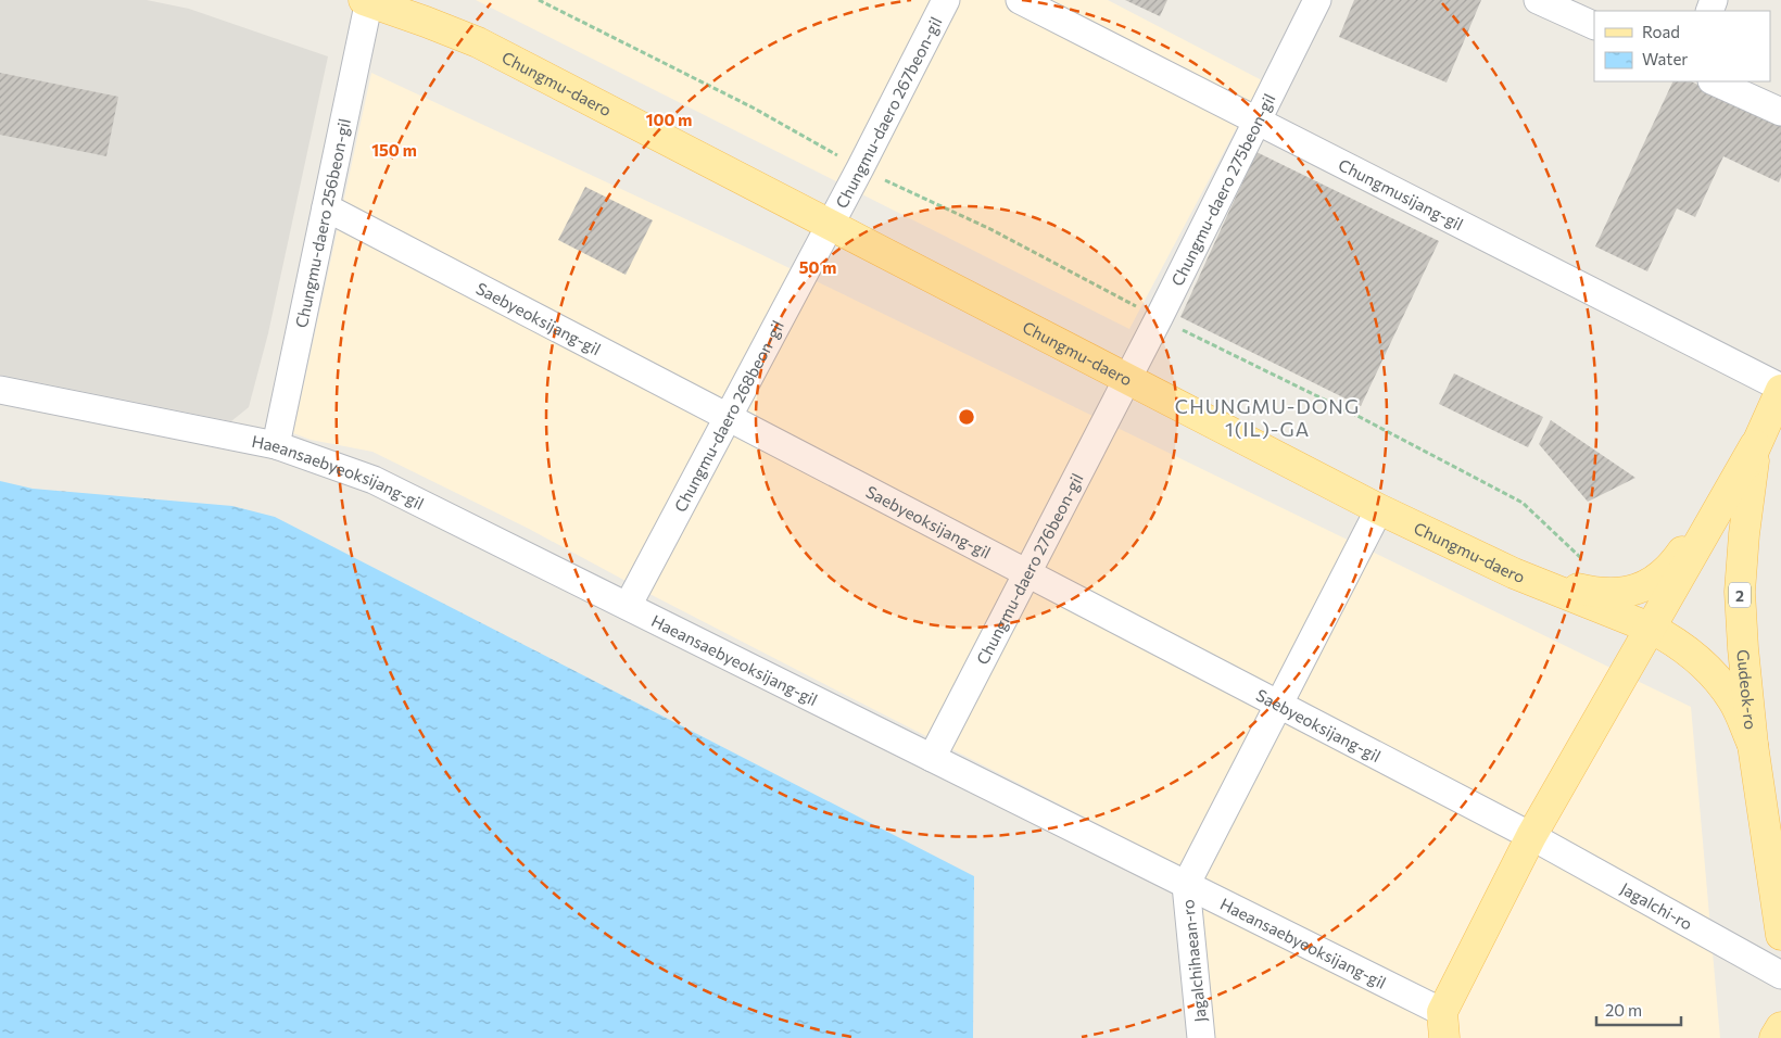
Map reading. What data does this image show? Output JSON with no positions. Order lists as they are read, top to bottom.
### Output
{
  "streets": {
    "main road": ["Chungmu-daero", "2", "Gudeok-ro"],
    "street": [
      "Chungmu-daero 267beon-gil",
      "Chungmu-daero 275beon-gil",
      "Chungmusijang-gil",
      "Chungmu-daero 256beon-gil",
      "Saebyeoksijang-gil",
      "Chungmu-daero 268beon-gil",
      "Haeansaebyeoksijang-gil",
      "Chungmu-daero 276beon-gil",
      "Jagalchi-ro",
      "Jagalchihaean-ro"
    ]
  },
  "crossings": [
    ["Chungmu-daero", "Chungmu-daero 267beon-gil"],
    ["Chungmu-daero", "Chungmu-daero 275beon-gil"],
    ["Chungmu-daero", "Chungmu-daero 256beon-gil"],
    ["Chungmu-daero", "Chungmu-daero 268beon-gil"],
    ["Chungmu-daero", "Chungmu-daero 276beon-gil"],
    ["Chungmu-daero", "Gudeok-ro"],
    ["Chungmu-daero 267beon-gil", "Chungmu-daero 268beon-gil"],
    ["Chungmu-daero 275beon-gil", "Chungmusijang-gil"],
    ["Chungmu-daero 275beon-gil", "Chungmu-daero 276beon-gil"],
    ["Chungmusijang-gil", "Gudeok-ro"],
    ["Chungmu-daero 256beon-gil", "Saebyeoksijang-gil"],
    ["Chungmu-daero 256beon-gil", "Haeansaebyeoksijang-gil"],
    ["Saebyeoksijang-gil", "Chungmu-daero 268beon-gil"],
    ["Saebyeoksijang-gil", "Chungmu-daero 276beon-gil"],
    ["Saebyeoksijang-gil", "Jagalchi-ro"],
    ["Chungmu-daero 268beon-gil", "Haeansaebyeoksijang-gil"],
    ["Haeansaebyeoksijang-gil", "Chungmu-daero 276beon-gil"],
    ["Haeansaebyeoksijang-gil", "Jagalchihaean-ro"]
  ],
  "districts": ["CHUNGMU-DONG 1(IL)-GA"],
  "legend": ["Road", "Water"],
  "scale_bar": "20 m",
  "rings": ["100 m", "150 m", "50 m"]
}
